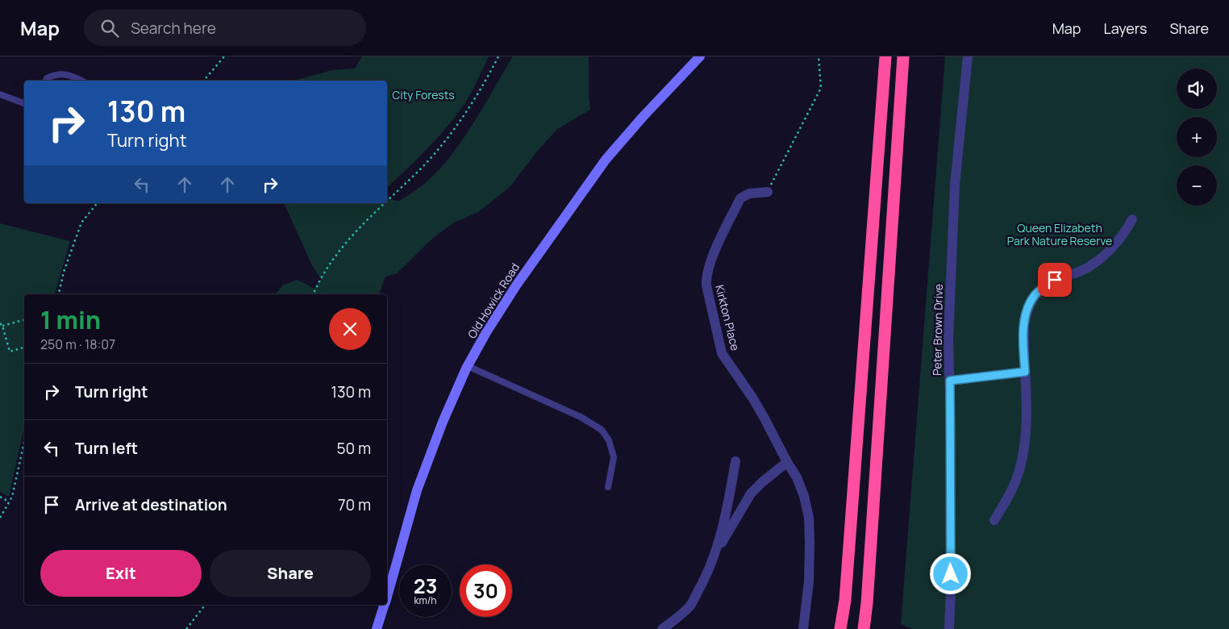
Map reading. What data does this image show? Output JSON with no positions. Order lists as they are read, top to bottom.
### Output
{
  "streets": {
    "main road": ["Old Howick Road"],
    "street": ["Kirkton Place", "Peter Brown Drive"]
  },
  "parks": ["City Forests", "Queen Elizabeth Park Nature Reserve"],
  "page": {
    "header": "Map",
    "search": "Search here",
    "nav": ["Map", "Layers", "Share"],
    "map_buttons": ["+", "−"],
    "turn": ["130 m", "Turn right"],
    "heading": ["1 min", "250 m · 18:07"],
    "list": [
      {
        "name": "Turn right",
        "value": "130 m"
      },
      {
        "name": "Turn left",
        "value": "50 m"
      },
      {
        "name": "Arrive at destination",
        "value": "70 m"
      }
    ],
    "buttons": ["Exit", "Share"],
    "speed": "23 km/h",
    "limit": "30"
  }
}
